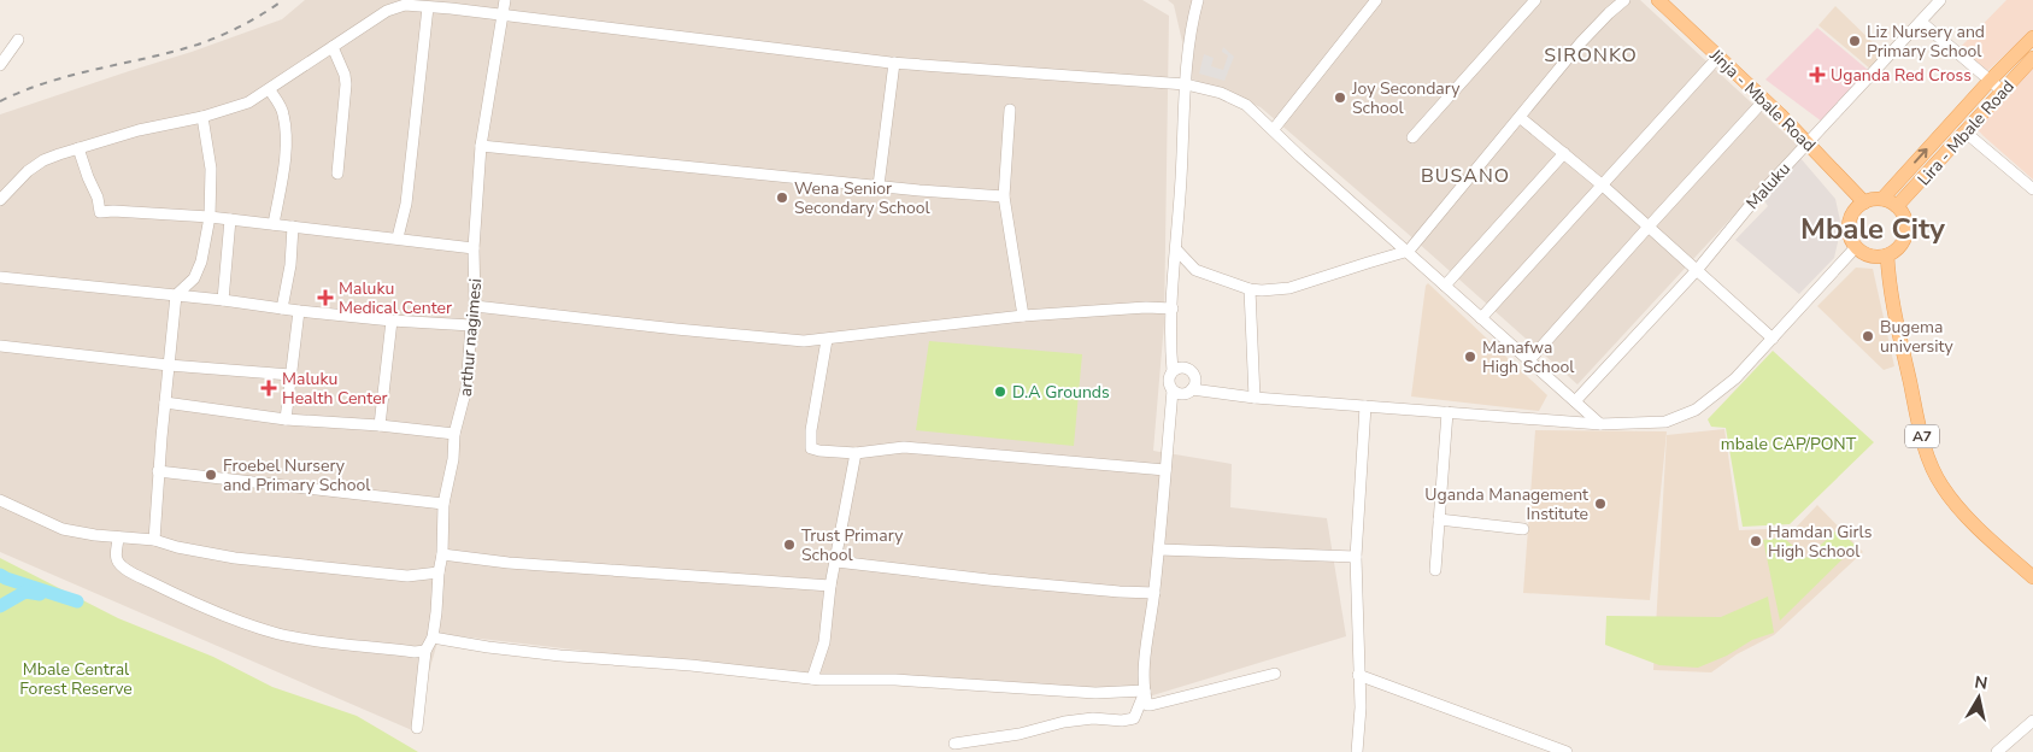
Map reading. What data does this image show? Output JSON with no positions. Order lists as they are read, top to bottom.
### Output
{
  "streets": {
    "main road": ["Jinja - Mbale Road", "Lira - Mbale Road", "A7"],
    "street": ["Maluku", "arthur nagimesi"]
  },
  "crossings": [
    ["Jinja - Mbale Road", "Lira - Mbale Road"],
    ["Jinja - Mbale Road", "Maluku"],
    ["Jinja - Mbale Road", "A7"],
    ["Lira - Mbale Road", "A7"]
  ],
  "districts": ["SIRONKO", "BUSANO", "Mbale City"],
  "parks": ["mbale CAP/PONT", "Mbale Central Forest Reserve"],
  "places": {
    "other": [
      "Liz Nursery and Primary School",
      "Joy Secondary School",
      "Wena Senior Secondary School",
      "Bugema university",
      "Manafwa High School",
      "D.A Grounds",
      "Froebel Nursery and Primary School",
      "Uganda Management Institute",
      "Hamdan Girls High School",
      "Trust Primary School"
    ],
    "health": ["Uganda Red Cross", "Maluku Medical Center", "Maluku Health Center"]
  },
  "north": "top"
}
